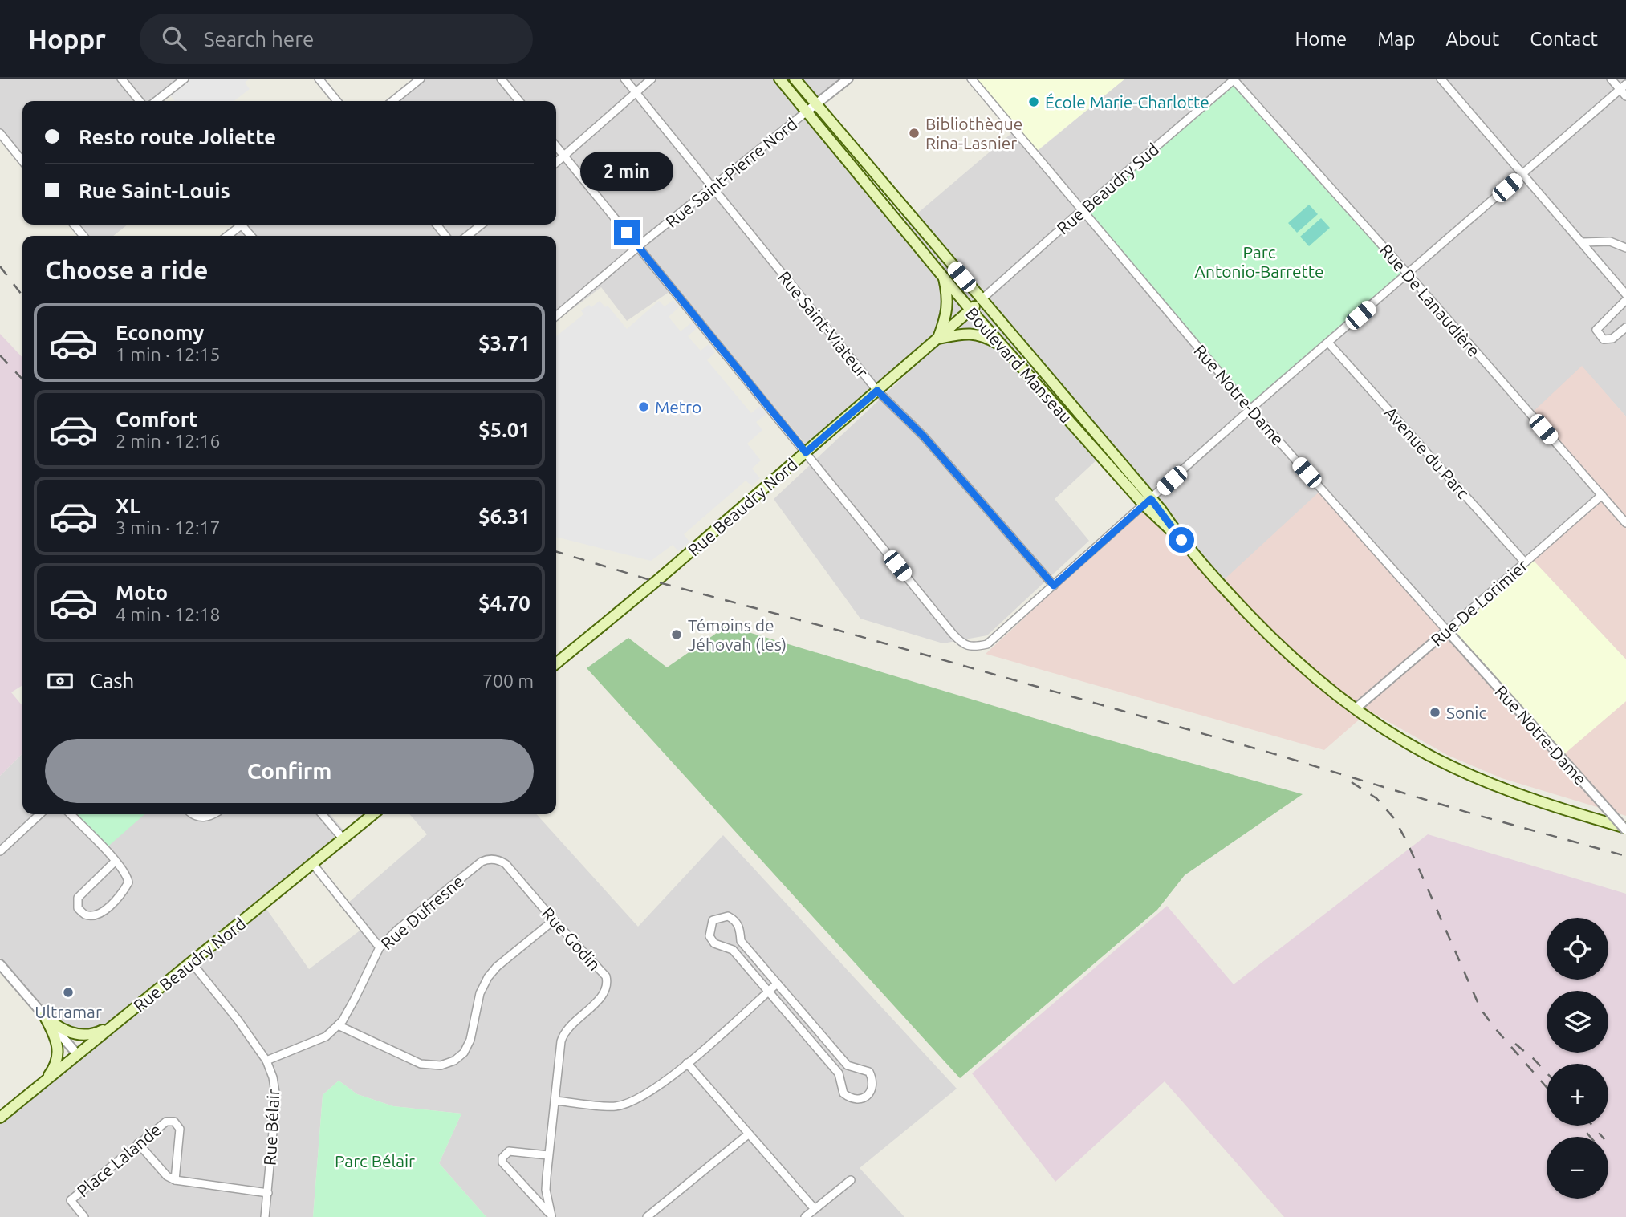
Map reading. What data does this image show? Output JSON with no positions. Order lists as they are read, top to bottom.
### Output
{
  "streets": {
    "main road": ["Boulevard Manseau", "Rue Beaudry Nord"],
    "street": [
      "Rue Saint-Pierre Nord",
      "Rue Beaudry Sud",
      "Rue De Lanaudière",
      "Rue Saint-Viateur",
      "Rue Notre-Dame",
      "Avenue du Parc",
      "Rue De Lorimier",
      "Rue Dufresne",
      "Rue Godin",
      "Rue Bélair",
      "Place Lalande"
    ]
  },
  "crossings": [
    ["Rue Saint-Pierre Nord", "Rue Saint-Viateur"],
    ["Rue Saint-Pierre Nord", "Boulevard Manseau"],
    ["Rue Beaudry Sud", "Rue De Lanaudière"],
    ["Rue Beaudry Sud", "Boulevard Manseau"],
    ["Rue Beaudry Sud", "Rue Notre-Dame"],
    ["Rue Beaudry Sud", "Rue Beaudry Nord"],
    ["Rue De Lanaudière", "Rue De Lorimier"],
    ["Rue Saint-Viateur", "Rue Beaudry Nord"],
    ["Boulevard Manseau", "Rue Notre-Dame"],
    ["Boulevard Manseau", "Rue Beaudry Nord"],
    ["Boulevard Manseau", "Rue De Lorimier"],
    ["Rue Notre-Dame", "Rue De Lorimier"],
    ["Avenue du Parc", "Rue De Lorimier"],
    ["Rue Beaudry Nord", "Rue Bélair"],
    ["Rue Dufresne", "Rue Godin"],
    ["Rue Dufresne", "Rue Bélair"]
  ],
  "parks": ["Parc Antonio-Barrette", "Parc Bélair"],
  "places": [
    "École Marie-Charlotte",
    "Bibliothèque Rina-Lasnier",
    "Metro",
    "Témoins de Jéhovah (les)",
    "Sonic",
    "Ultramar"
  ],
  "page": {
    "header": "Hoppr",
    "search": "Search here",
    "nav": [
      "Home",
      "Map",
      "About",
      "Contact"
    ],
    "banner": ["Resto route Joliette", "Rue Saint-Louis"],
    "bubble": "2 min",
    "heading": "Choose a ride",
    "list": [
      {
        "name": "Economy",
        "note": "1 min · 12:15",
        "value": "$3.71"
      },
      {
        "name": "Comfort",
        "note": "2 min · 12:16",
        "value": "$5.01"
      },
      {
        "name": "XL",
        "note": "3 min · 12:17",
        "value": "$6.31"
      },
      {
        "name": "Moto",
        "note": "4 min · 12:18",
        "value": "$4.70"
      }
    ],
    "pay": ["Cash", "700 m"],
    "buttons": "Confirm",
    "map_buttons": ["+", "−"]
  }
}
